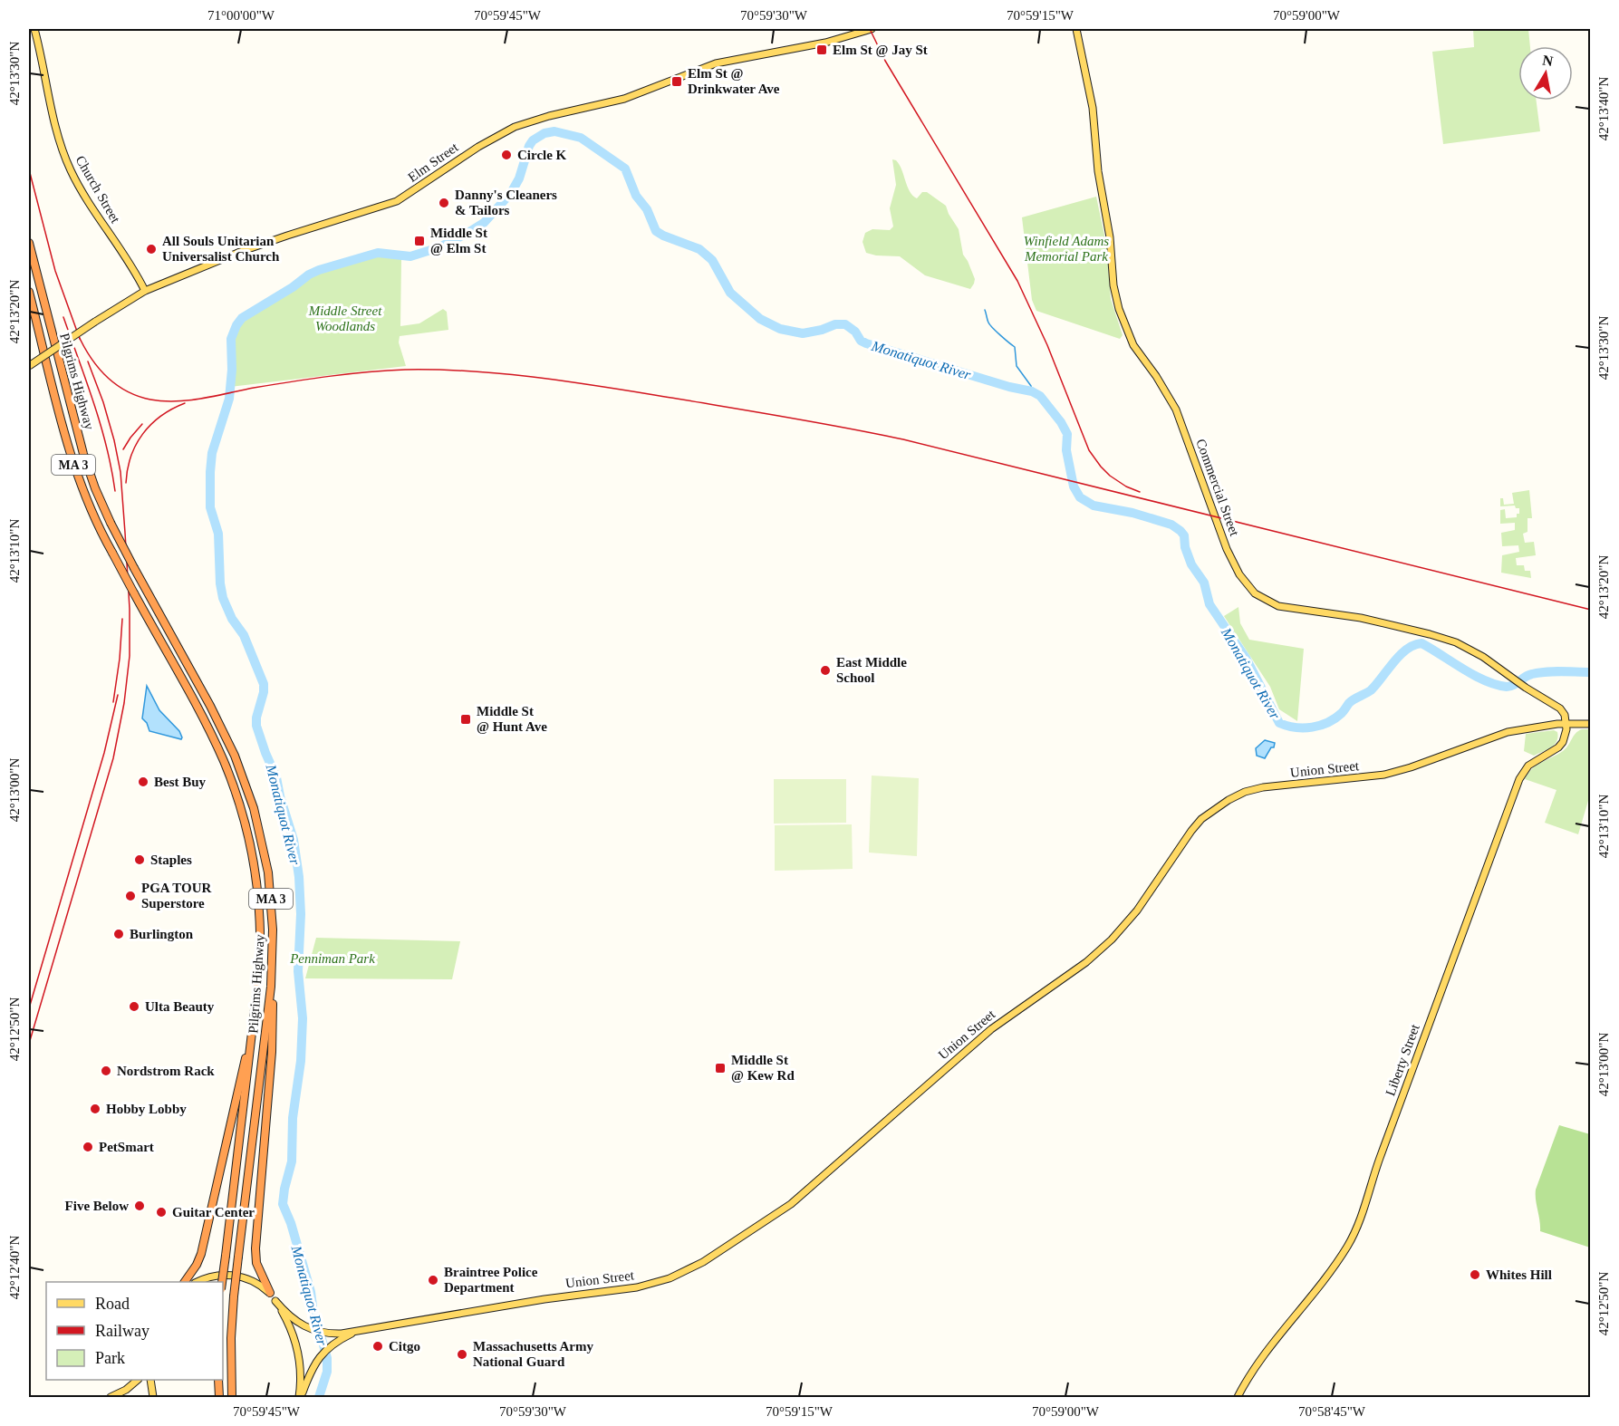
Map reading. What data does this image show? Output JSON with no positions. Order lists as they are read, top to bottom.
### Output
{
  "streets": {
    "highway": ["Pilgrims Highway", "MA 3"],
    "main road": [
      "Elm Street",
      "Church Street",
      "Commercial Street",
      "Union Street",
      "Liberty Street"
    ]
  },
  "crossings": [
    ["Elm Street", "Church Street"],
    ["Commercial Street", "Union Street"],
    ["Commercial Street", "Liberty Street"],
    ["Union Street", "Liberty Street"]
  ],
  "water": ["Monatiquot River"],
  "parks": ["Winfield Adams Memorial Park", "Middle Street Woodlands", "Penniman Park"],
  "places": {
    "transit": [
      "Elm St @ Jay St",
      "Elm St @ Drinkwater Ave",
      "Middle St @ Elm St",
      "Middle St @ Hunt Ave",
      "Middle St @ Kew Rd"
    ],
    "other": [
      "Circle K",
      "Danny's Cleaners & Tailors",
      "All Souls Unitarian Universalist Church",
      "East Middle School",
      "Best Buy",
      "Staples",
      "PGA TOUR Superstore",
      "Burlington",
      "Ulta Beauty",
      "Nordstrom Rack",
      "Hobby Lobby",
      "PetSmart",
      "Five Below",
      "Guitar Center",
      "Whites Hill",
      "Braintree Police Department",
      "Citgo",
      "Massachusetts Army National Guard"
    ]
  },
  "legend": ["Road", "Railway", "Park"],
  "north": "top",
  "coordinates": [
    "71°00'00\"W",
    "70°59'45\"W",
    "70°59'30\"W",
    "70°59'15\"W",
    "70°59'00\"W",
    "42°13'30\"N",
    "42°13'40\"N",
    "42°13'20\"N",
    "42°13'10\"N",
    "42°13'00\"N",
    "42°12'50\"N",
    "42°12'40\"N",
    "70°58'45\"W"
  ]
}
